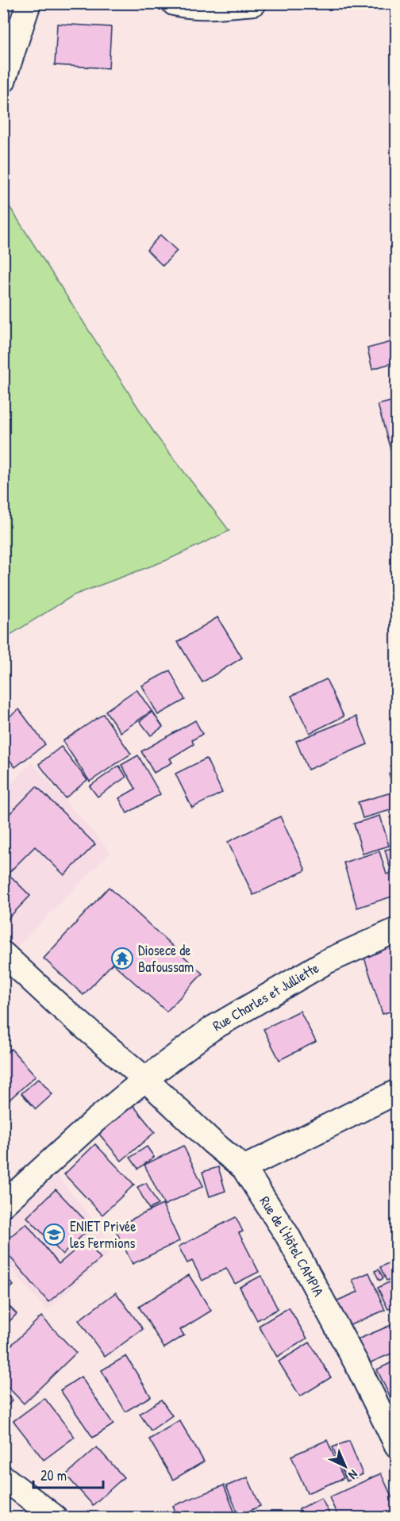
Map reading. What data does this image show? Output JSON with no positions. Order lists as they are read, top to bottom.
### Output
{
  "streets": {
    "street": ["Rue Charles et Julliette", "Rue de l'Hôtel CAMPIA"]
  },
  "crossings": [
    ["Rue Charles et Julliette", "Rue de l'Hôtel CAMPIA"]
  ],
  "places": {
    "temple": ["Diosece de Bafoussam"],
    "school or university": ["ENIET Privée les Fermions"]
  },
  "scale_bar": "20 m",
  "north": "bottom right"
}
